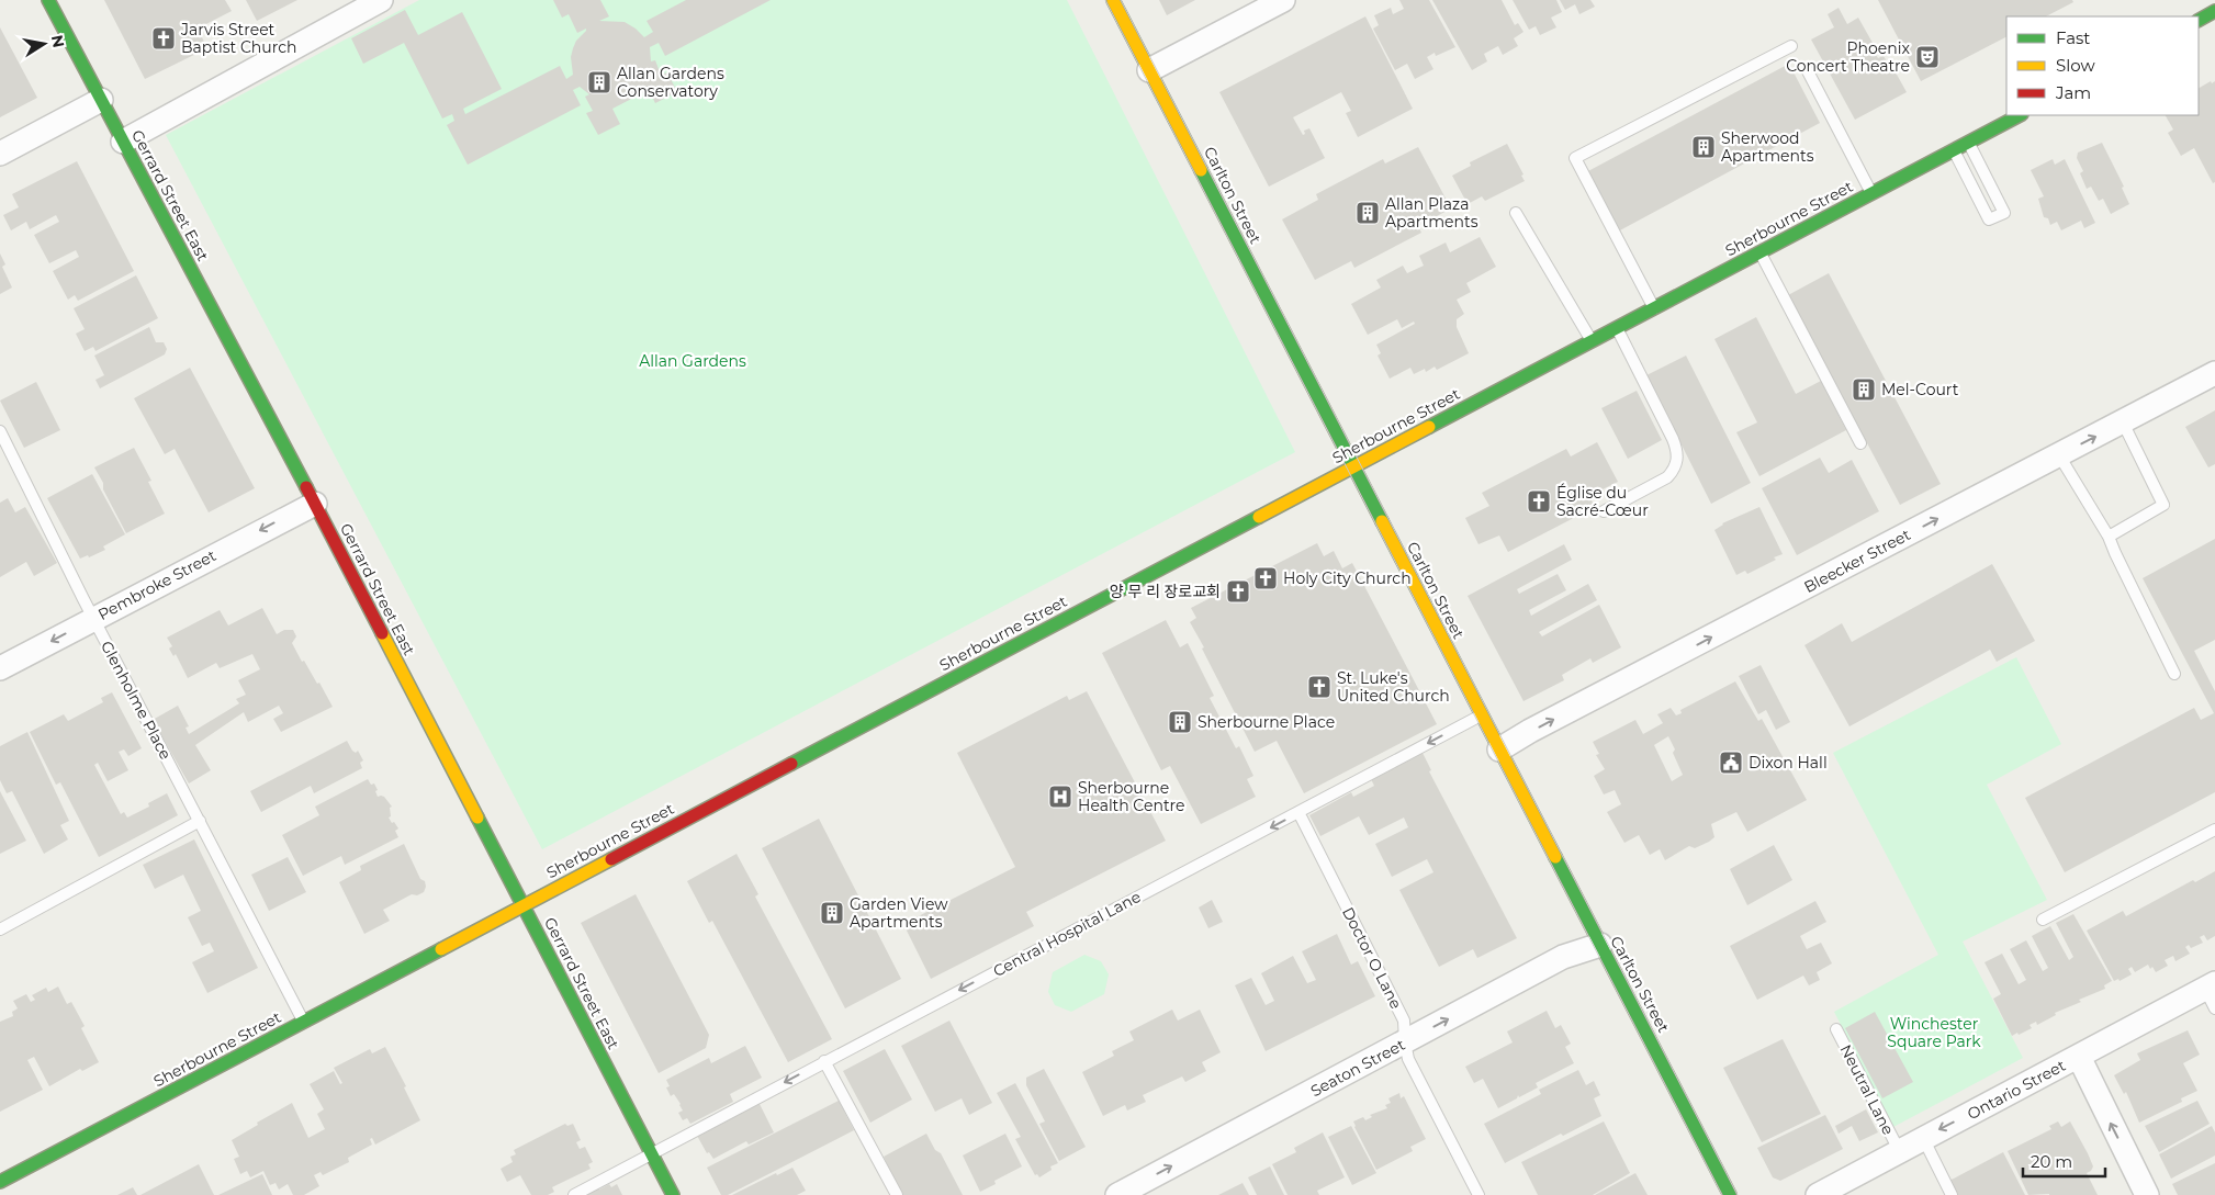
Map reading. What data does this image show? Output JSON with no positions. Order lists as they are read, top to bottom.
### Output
{
  "streets": {
    "street": [
      "Gerrard Street East",
      "Carlton Street",
      "Sherbourne Street",
      "Bleecker Street",
      "Pembroke Street",
      "Seaton Street",
      "Ontario Street"
    ],
    "lane": [
      "Glenholme Place",
      "Central Hospital Lane",
      "Doctor O Lane",
      "Neutral Lane"
    ]
  },
  "crossings": [
    ["Gerrard Street East", "Sherbourne Street"],
    ["Gerrard Street East", "Pembroke Street"],
    ["Gerrard Street East", "Central Hospital Lane"],
    ["Carlton Street", "Sherbourne Street"],
    ["Carlton Street", "Bleecker Street"],
    ["Carlton Street", "Central Hospital Lane"],
    ["Carlton Street", "Seaton Street"],
    ["Sherbourne Street", "Glenholme Place"],
    ["Pembroke Street", "Glenholme Place"],
    ["Central Hospital Lane", "Doctor O Lane"],
    ["Doctor O Lane", "Seaton Street"],
    ["Neutral Lane", "Ontario Street"]
  ],
  "one_way": [
    "Bleecker Street",
    "Pembroke Street",
    "Central Hospital Lane",
    "Seaton Street",
    "Ontario Street"
  ],
  "parks": ["Allan Gardens", "Winchester Square Park"],
  "places": {
    "church": [
      "Jarvis Street Baptist Church",
      "Église du Sacré-Cœur",
      "Holy City Church",
      "양 무 리 장로교회",
      "St. Luke's United Church"
    ],
    "theatre": ["Phoenix Concert Theatre"],
    "building": [
      "Allan Gardens Conservatory",
      "Sherwood Apartments",
      "Allan Plaza Apartments",
      "Mel-Court",
      "Sherbourne Place",
      "Garden View Apartments"
    ],
    "public building": ["Dixon Hall"],
    "hospital": ["Sherbourne Health Centre"]
  },
  "legend": ["Fast", "Slow", "Jam"],
  "scale_bar": "20 m",
  "north": "right"
}
